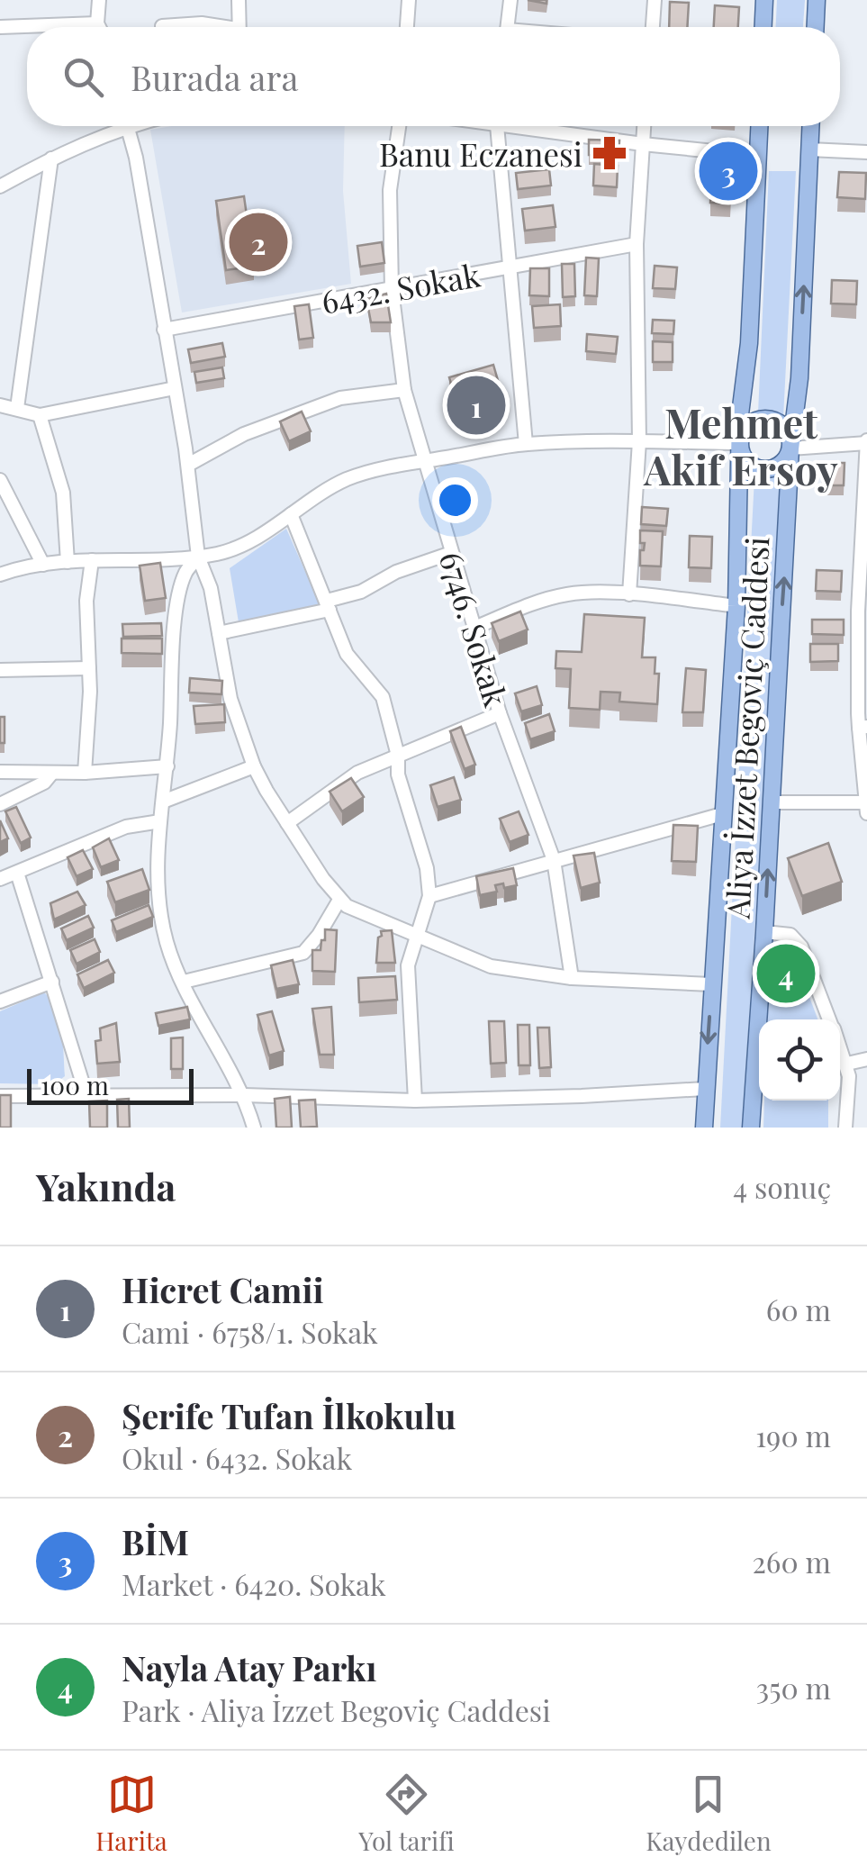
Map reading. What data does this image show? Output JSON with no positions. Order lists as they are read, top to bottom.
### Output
{
  "streets": {
    "main road": ["Aliya İzzet Begoviç Caddesi"],
    "street": ["6432. Sokak", "6746. Sokak"]
  },
  "crossings": [
    ["6432. Sokak", "6746. Sokak"]
  ],
  "districts": ["Mehmet Akif Ersoy"],
  "places": {
    "pharmacy": ["Banu Eczanesi"]
  },
  "scale_bar": "100 m",
  "page": {
    "search": "Burada ara",
    "pins": [
      "3",
      "2",
      "1",
      "4"
    ],
    "scale": "100 m",
    "heading": ["Yakında", "4 sonuç"],
    "list": [
      {
        "mark": "1",
        "name": "Hicret Camii",
        "note": "Cami · 6758/1. Sokak",
        "value": "60 m"
      },
      {
        "mark": "2",
        "name": "Şerife Tufan İlkokulu",
        "note": "Okul · 6432. Sokak",
        "value": "190 m"
      },
      {
        "mark": "3",
        "name": "BİM",
        "note": "Market · 6420. Sokak",
        "value": "260 m"
      },
      {
        "mark": "4",
        "name": "Nayla Atay Parkı",
        "note": "Park · Aliya İzzet Begoviç Caddesi",
        "value": "350 m"
      }
    ],
    "nav": ["Harita", "Yol tarifi", "Kaydedilen"]
  }
}
